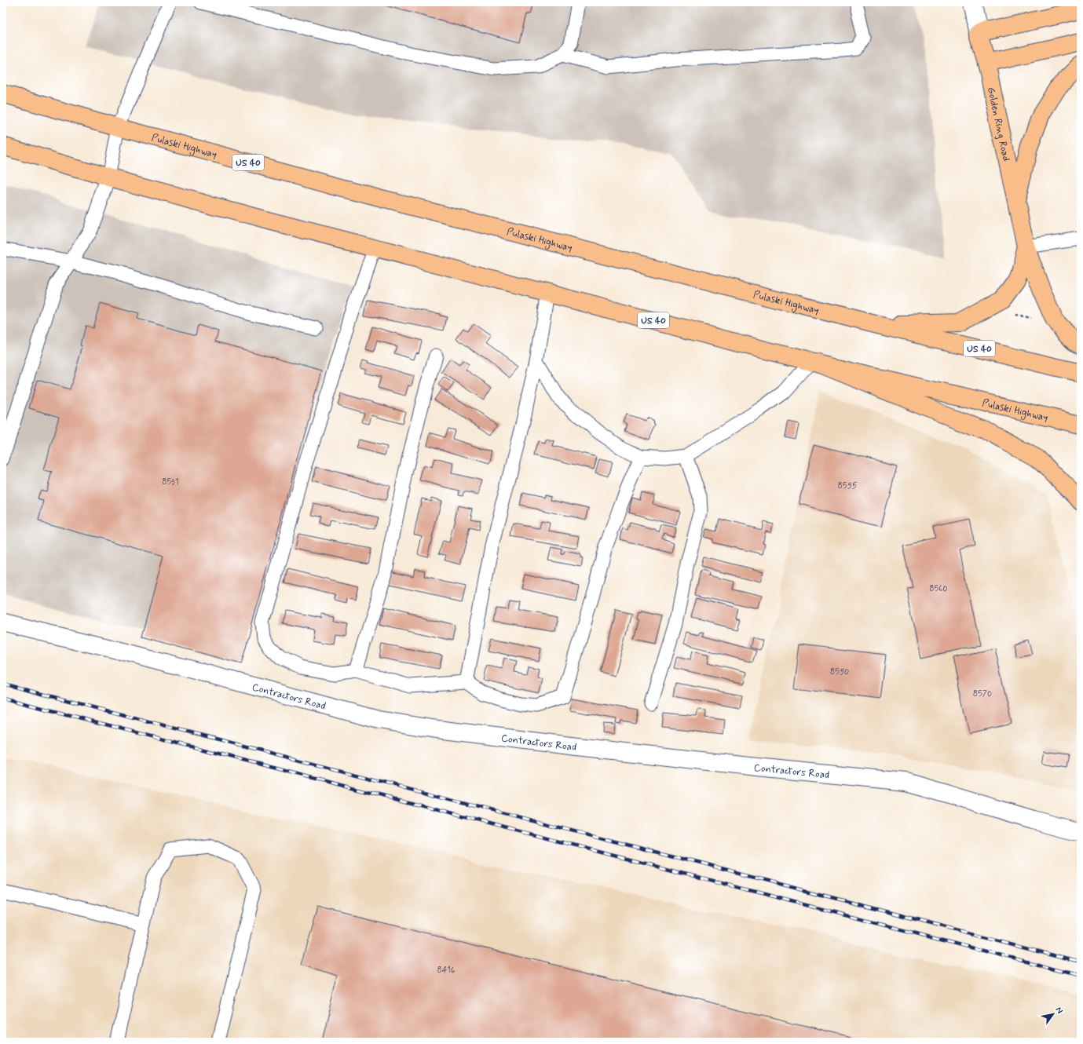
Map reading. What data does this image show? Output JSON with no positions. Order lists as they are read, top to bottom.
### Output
{
  "streets": {
    "highway": ["Golden Ring Road", "Pulaski Highway", "US 40"],
    "street": ["Contractors Road"]
  },
  "house_numbers": [
    "8531",
    "8555",
    "8560",
    "8550",
    "8570",
    "8416"
  ],
  "north": "top right"
}
